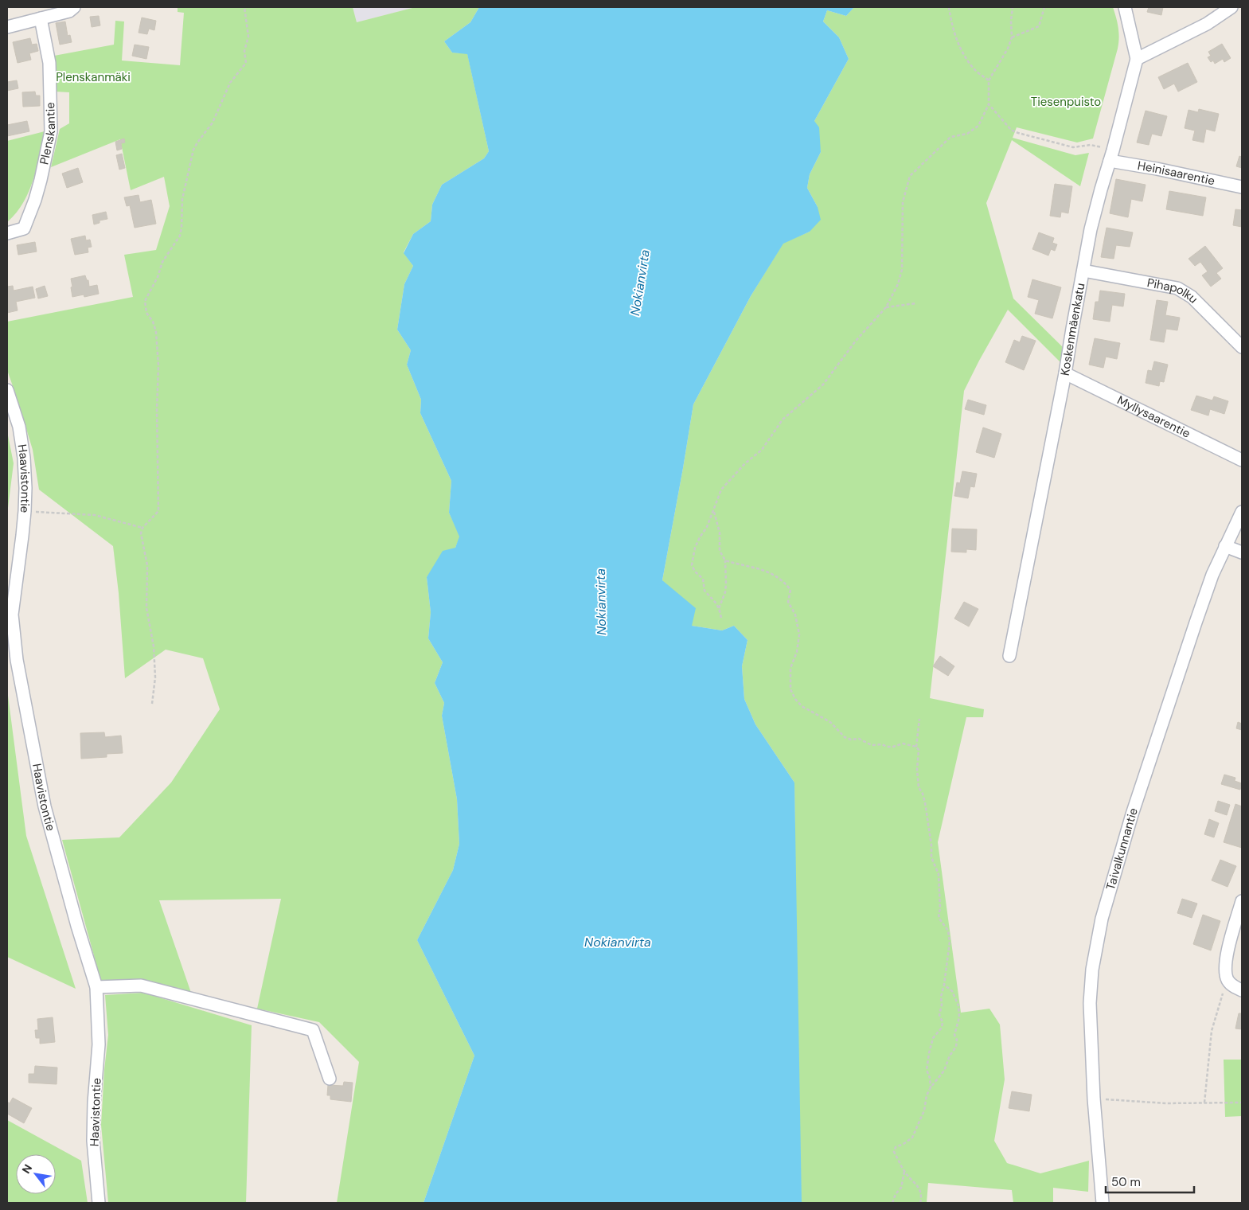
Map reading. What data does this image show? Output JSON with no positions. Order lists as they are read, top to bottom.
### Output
{
  "streets": {
    "street": [
      "Plenskantie",
      "Heinisaarentie",
      "Pihapolku",
      "Koskenmäenkatu",
      "Myllysaarentie",
      "Haavistontie",
      "Taivalkunnantie"
    ]
  },
  "crossings": [
    ["Heinisaarentie", "Koskenmäenkatu"],
    ["Pihapolku", "Koskenmäenkatu"],
    ["Koskenmäenkatu", "Myllysaarentie"]
  ],
  "water": ["Nokianvirta"],
  "parks": ["Plenskanmäki", "Tiesenpuisto"],
  "scale_bar": "50 m",
  "north": "top left"
}
